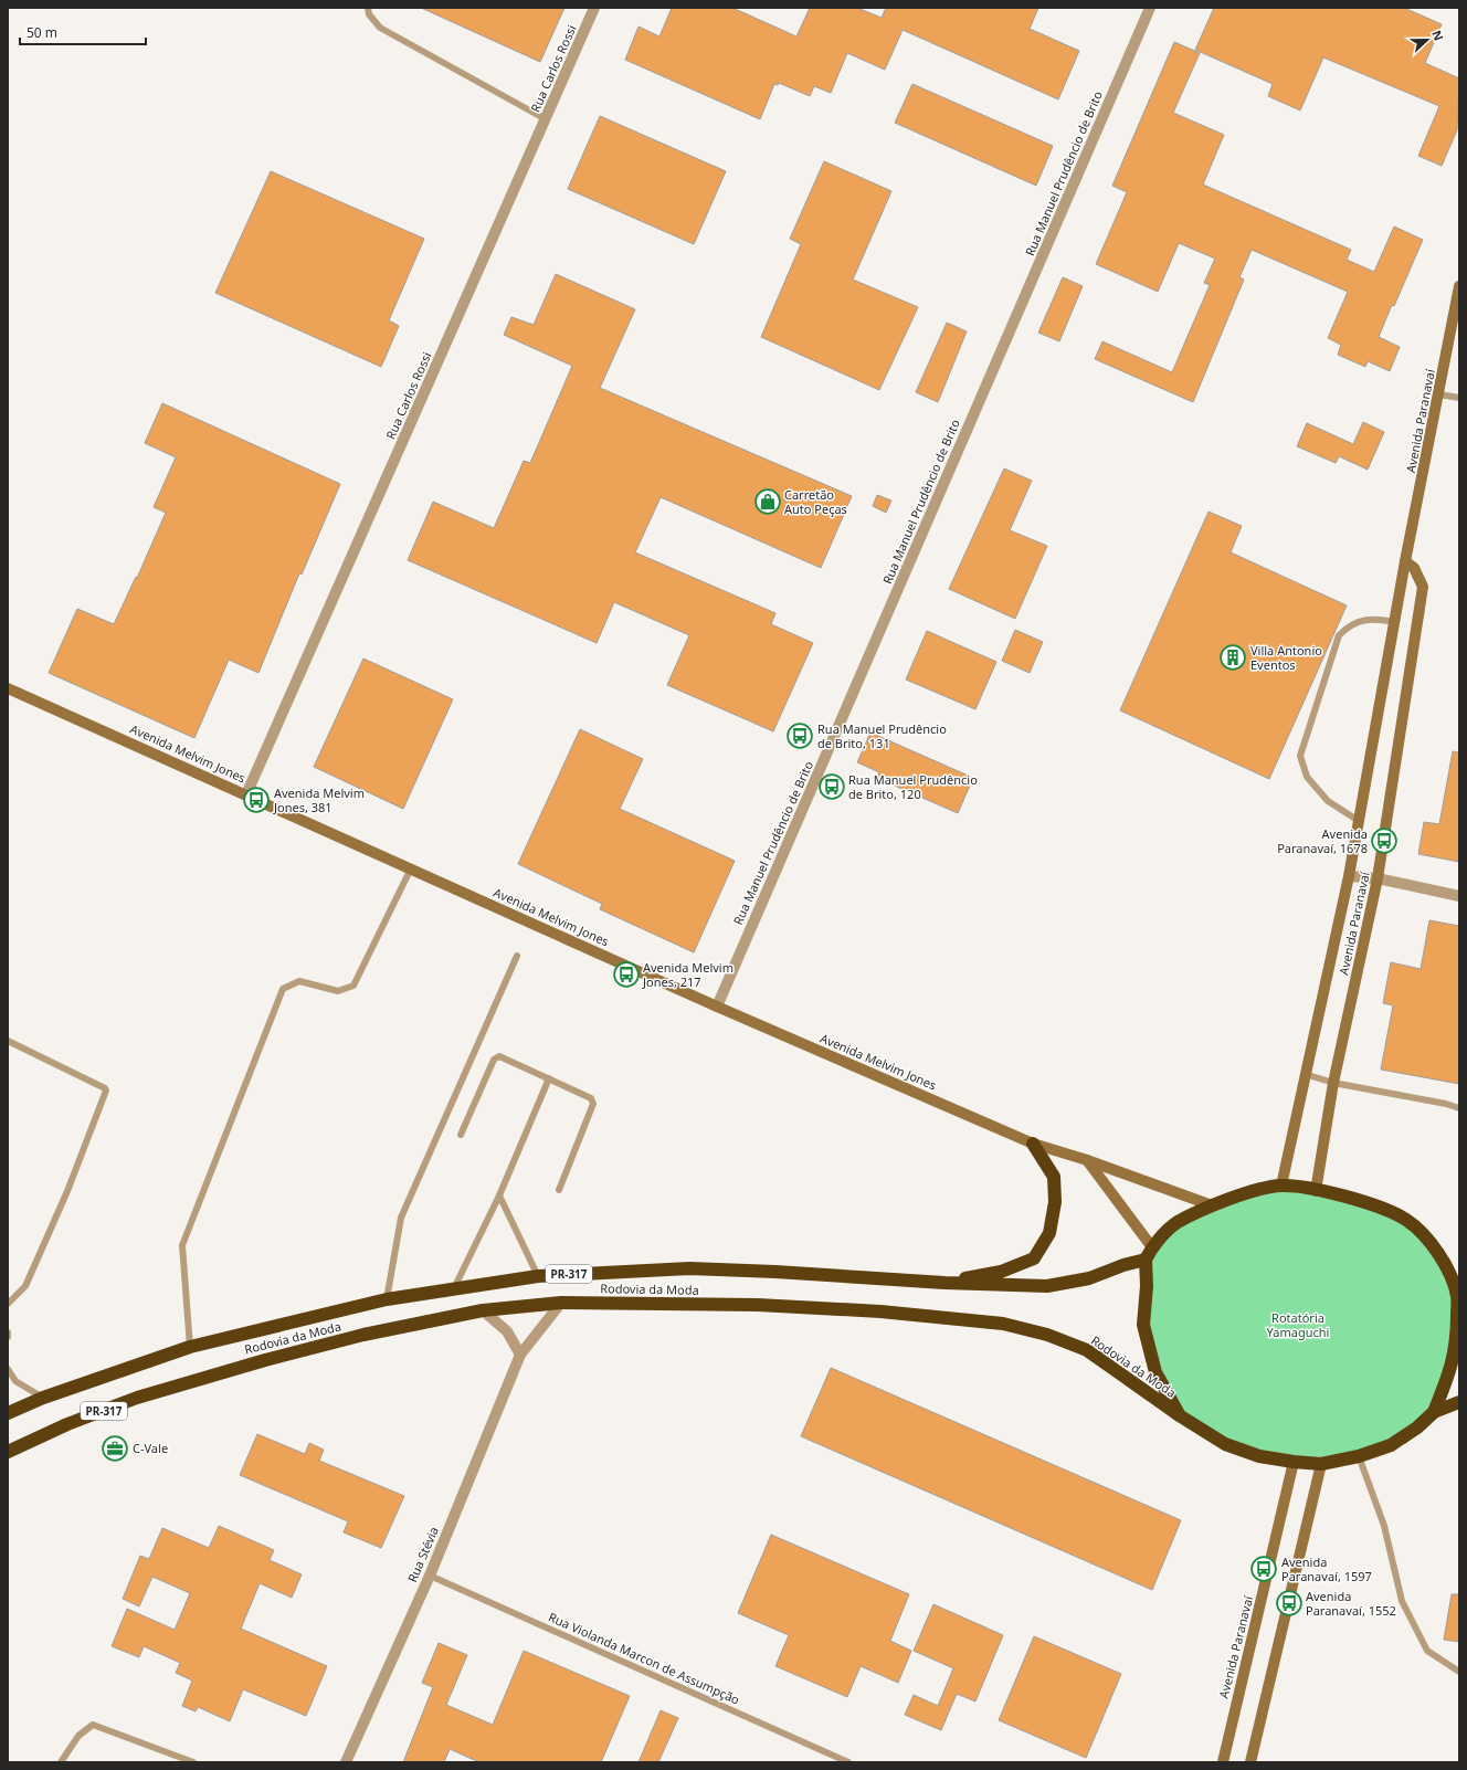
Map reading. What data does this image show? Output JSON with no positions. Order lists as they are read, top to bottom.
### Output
{
  "streets": {
    "highway": ["PR-317", "Rodovia da Moda"],
    "street": [
      "Rua Carlos Rossi",
      "Rua Manuel Prudêncio de Brito",
      "Avenida Paranavaí",
      "Avenida Melvim Jones",
      "Rua Stévia"
    ],
    "lane": ["Rua Violanda Marcon de Assumpção"]
  },
  "crossings": [
    ["Rua Carlos Rossi", "Avenida Melvim Jones"],
    ["Rua Manuel Prudêncio de Brito", "Avenida Melvim Jones"],
    ["Rodovia da Moda", "Rua Stévia"],
    ["Rua Stévia", "Rua Violanda Marcon de Assumpção"]
  ],
  "parks": ["Rotatória Yamaguchi"],
  "places": {
    "shop": ["Carretão Auto Peças"],
    "building": ["Villa Antonio Eventos"],
    "bus stop": [
      "Rua Manuel Prudêncio de Brito, 131",
      "Rua Manuel Prudêncio de Brito, 120",
      "Avenida Melvim Jones, 381",
      "Avenida Paranavaí, 1678",
      "Avenida Melvim Jones, 217",
      "Avenida Paranavaí, 1597",
      "Avenida Paranavaí, 1552"
    ],
    "office": ["C-Vale"]
  },
  "scale_bar": "50 m",
  "north": "right"
}
